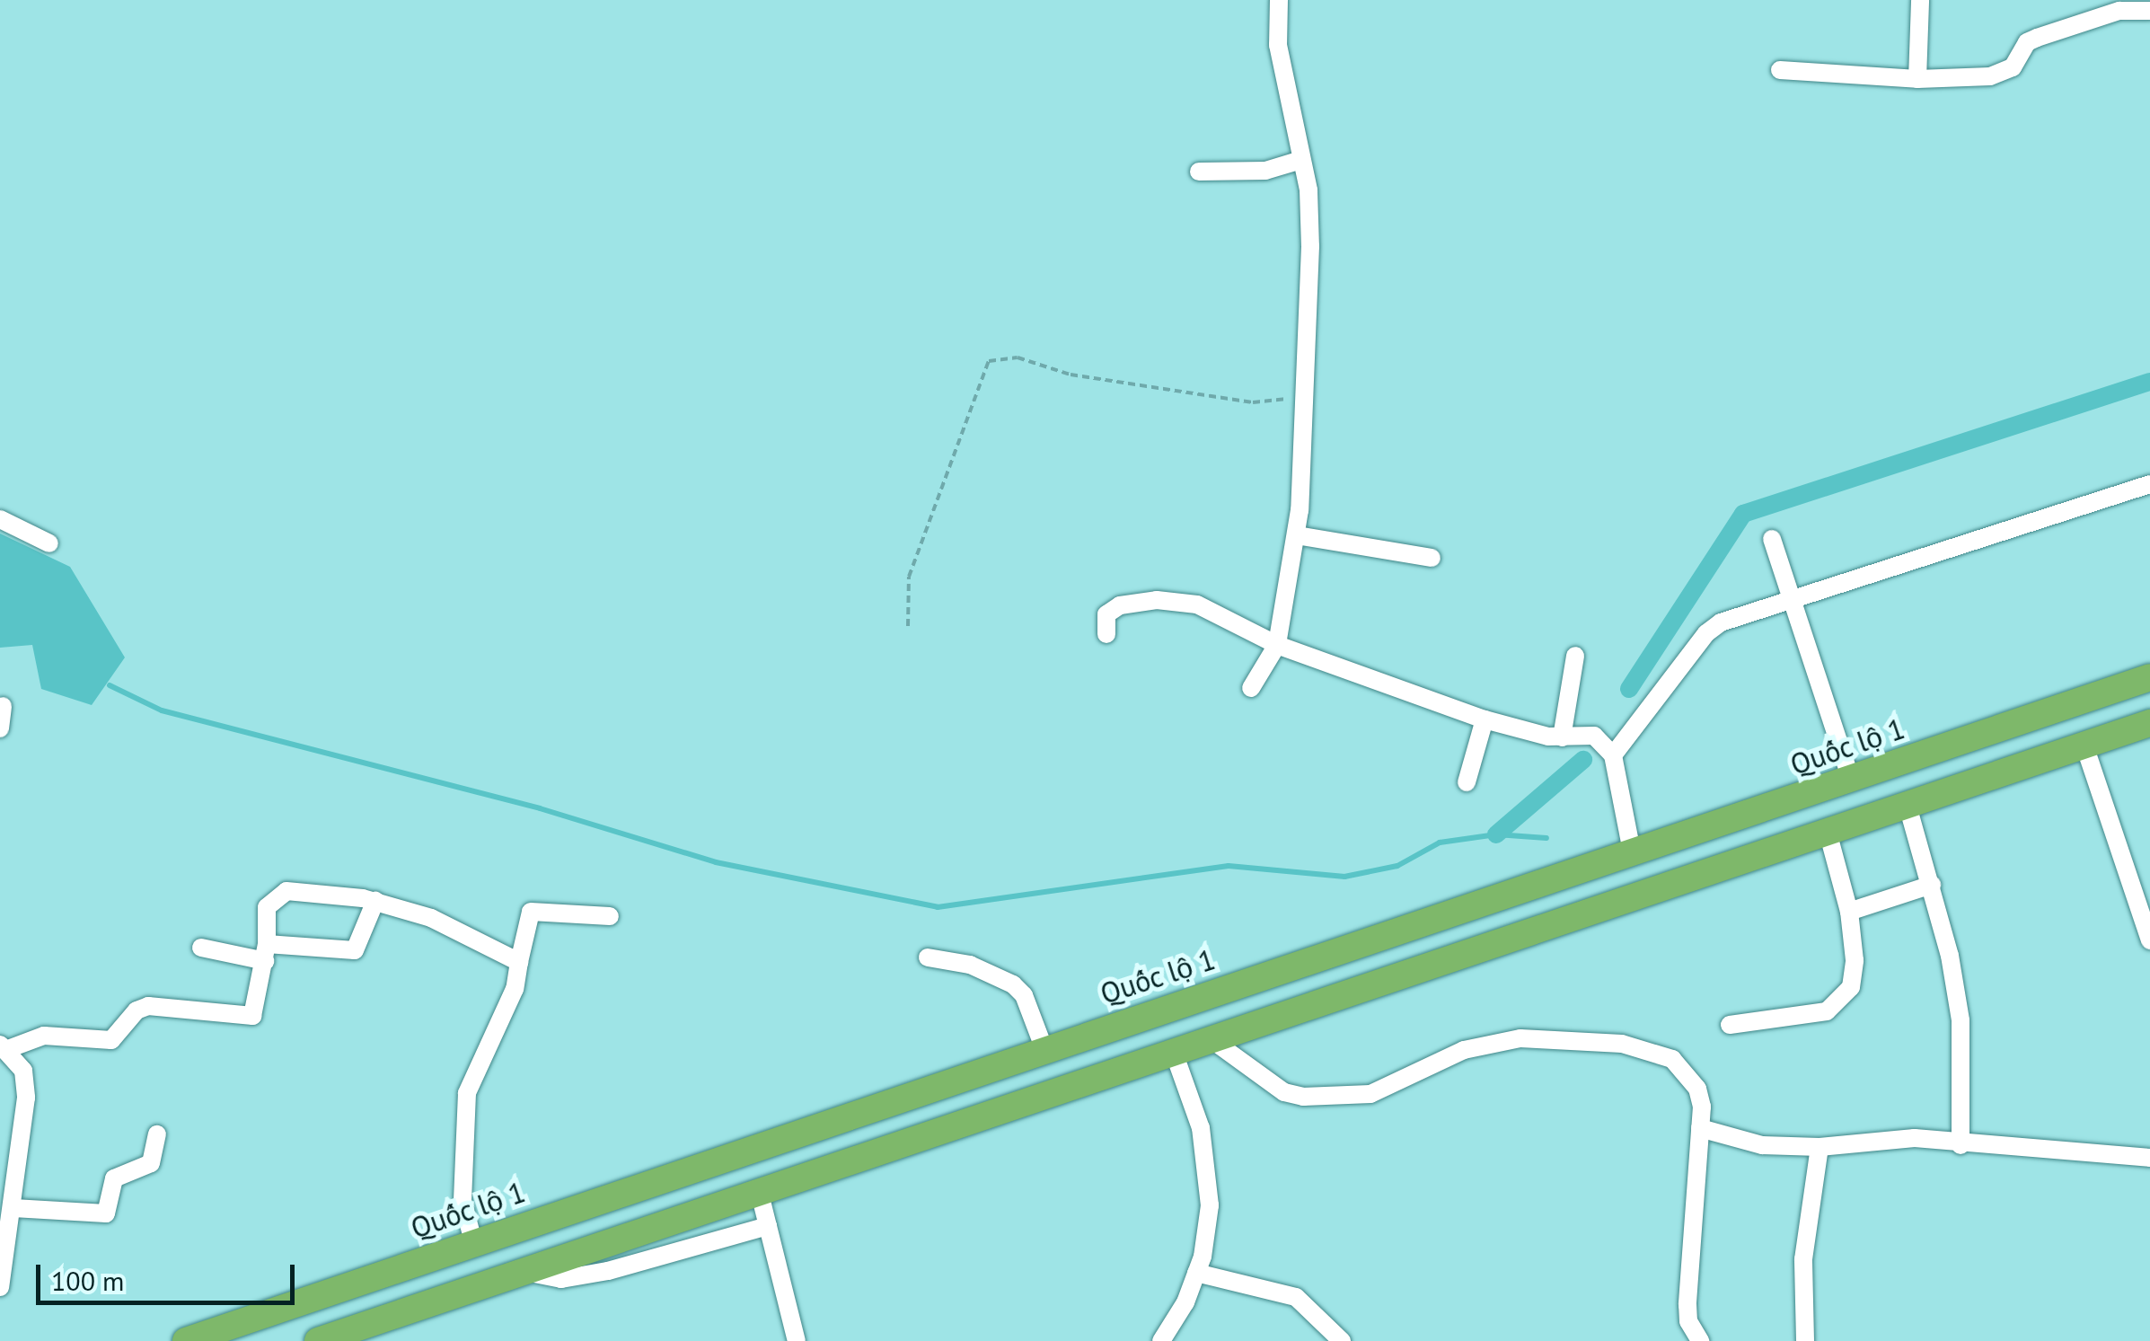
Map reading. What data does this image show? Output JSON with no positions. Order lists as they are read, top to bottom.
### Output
{
  "streets": {
    "highway": ["Quốc lộ 1"]
  },
  "scale_bar": "100 m"
}
